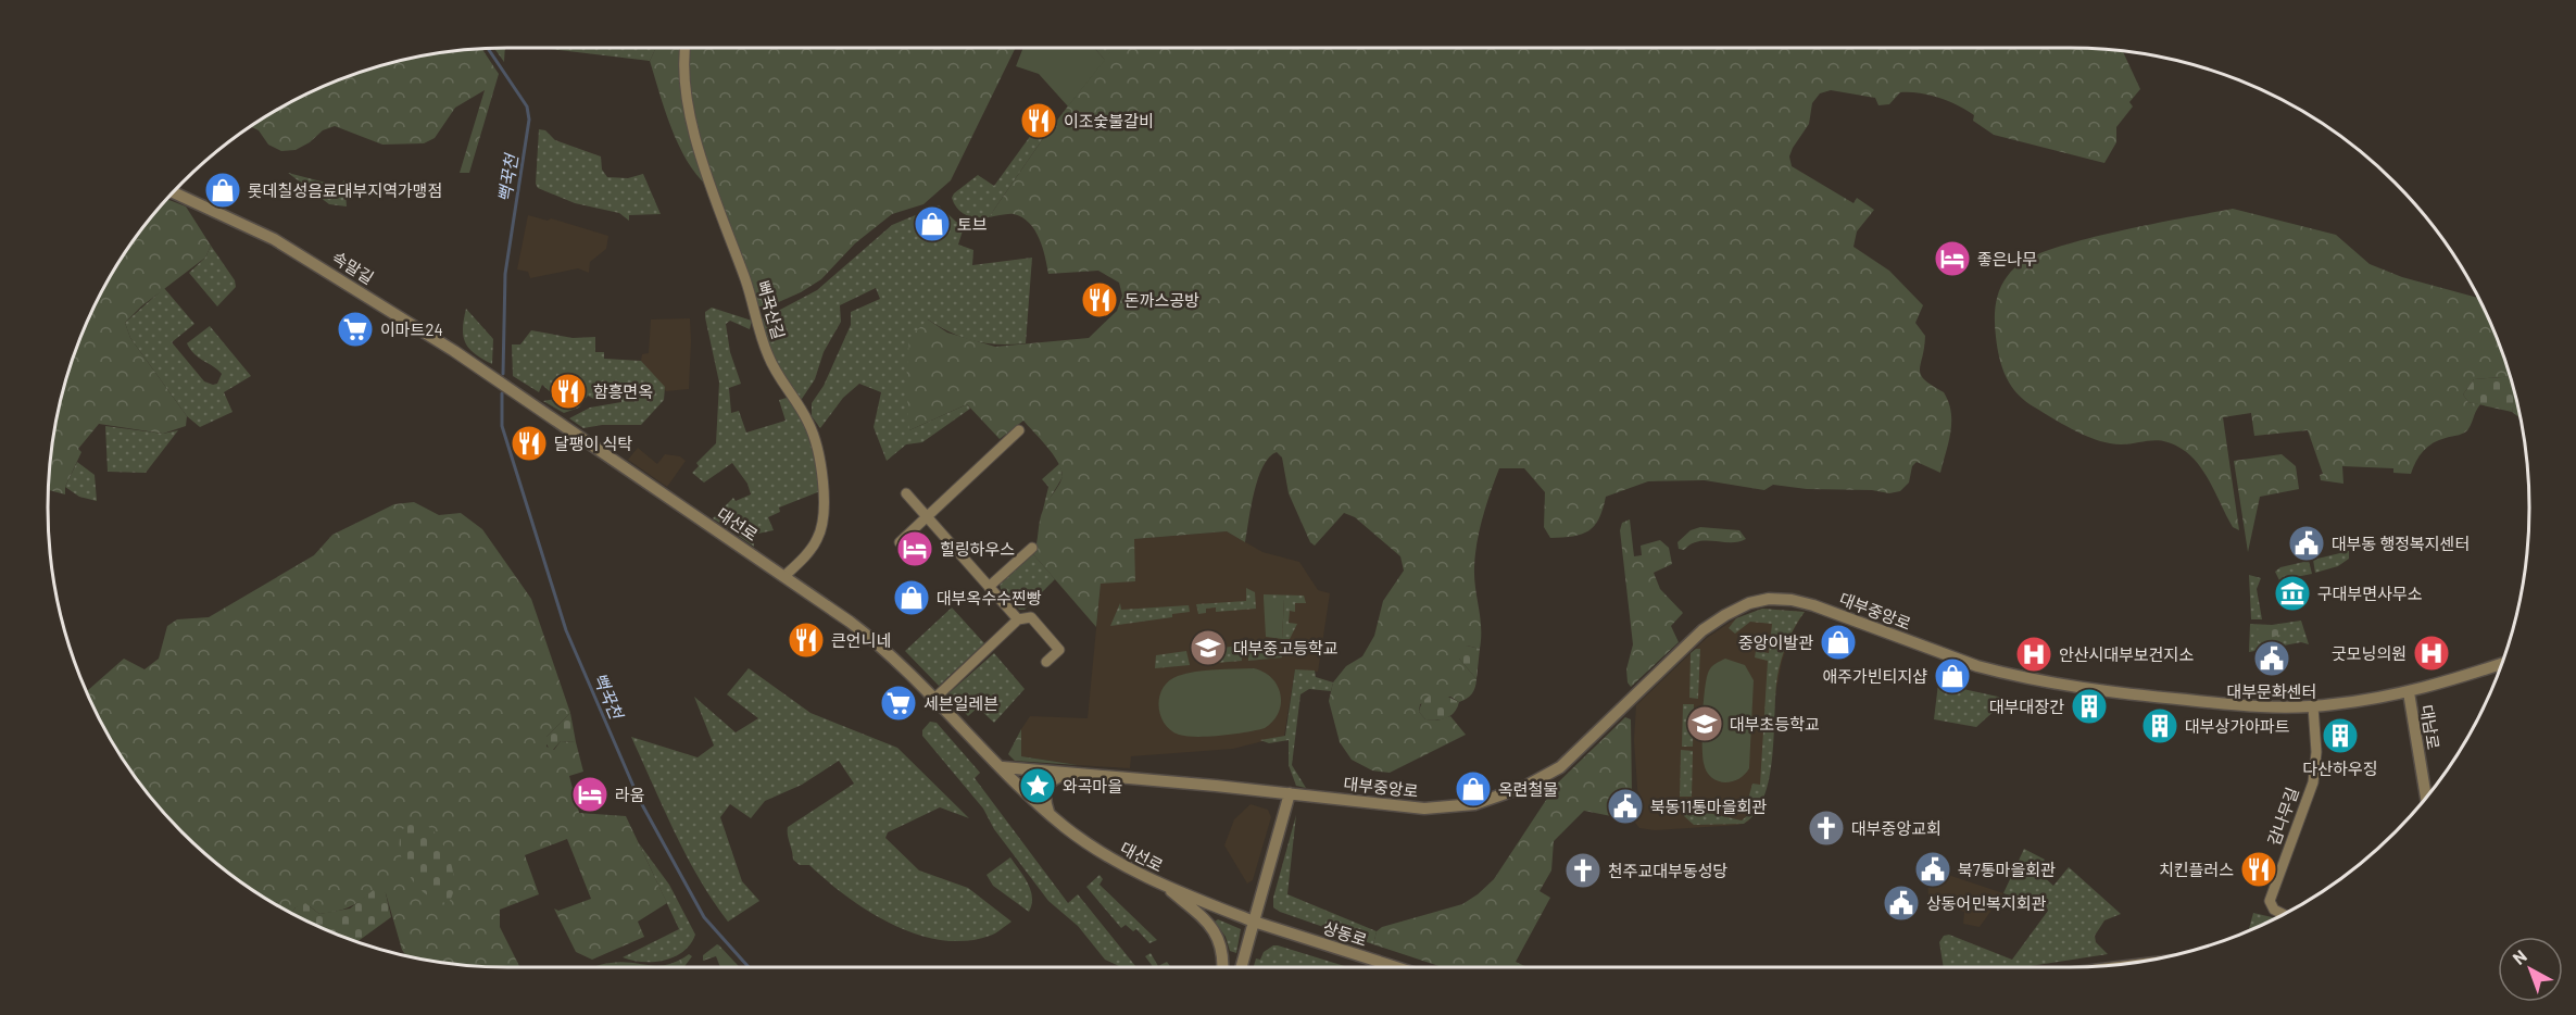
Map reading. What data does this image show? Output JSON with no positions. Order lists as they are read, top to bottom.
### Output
{
  "streets": {
    "street": [
      "속말길",
      "뻐꾹산길",
      "대선로",
      "대부중앙로",
      "대남로",
      "감나무길",
      "상동로"
    ]
  },
  "crossings": [
    ["속말길", "대선로"],
    ["뻐꾹산길", "대선로"],
    ["대선로", "대부중앙로"],
    ["대선로", "상동로"],
    ["대부중앙로", "대남로"],
    ["대부중앙로", "감나무길"]
  ],
  "water": ["뻑꾹천"],
  "places": {
    "restaurant": [
      "이조숯불갈비",
      "돈까스공방",
      "함흥면옥",
      "달팽이 식탁",
      "큰언니네",
      "치킨플러스"
    ],
    "shop": [
      "롯데칠성음료대부지역가맹점",
      "토브",
      "대부옥수수찐빵",
      "중앙이발관",
      "애주가빈티지샵",
      "옥련철물"
    ],
    "hotel": ["좋은나무", "힐링하우스", "라움"],
    "supermarket": ["이마트24", "세븐일레븐"],
    "public building": [
      "대부동 행정복지센터",
      "대부문화센터",
      "북동11통마을회관",
      "북7통마을회관",
      "상동어민복지회관"
    ],
    "museum": ["구대부면사무소"],
    "school or university": ["대부중고등학교", "대부초등학교"],
    "hospital": ["굿모닝의원", "안산시대부보건지소"],
    "building": ["대부대장간", "대부상가아파트", "다산하우징"],
    "place": ["와곡마을"],
    "church": ["대부중앙교회", "천주교대부동성당"]
  },
  "north": "top left"
}
